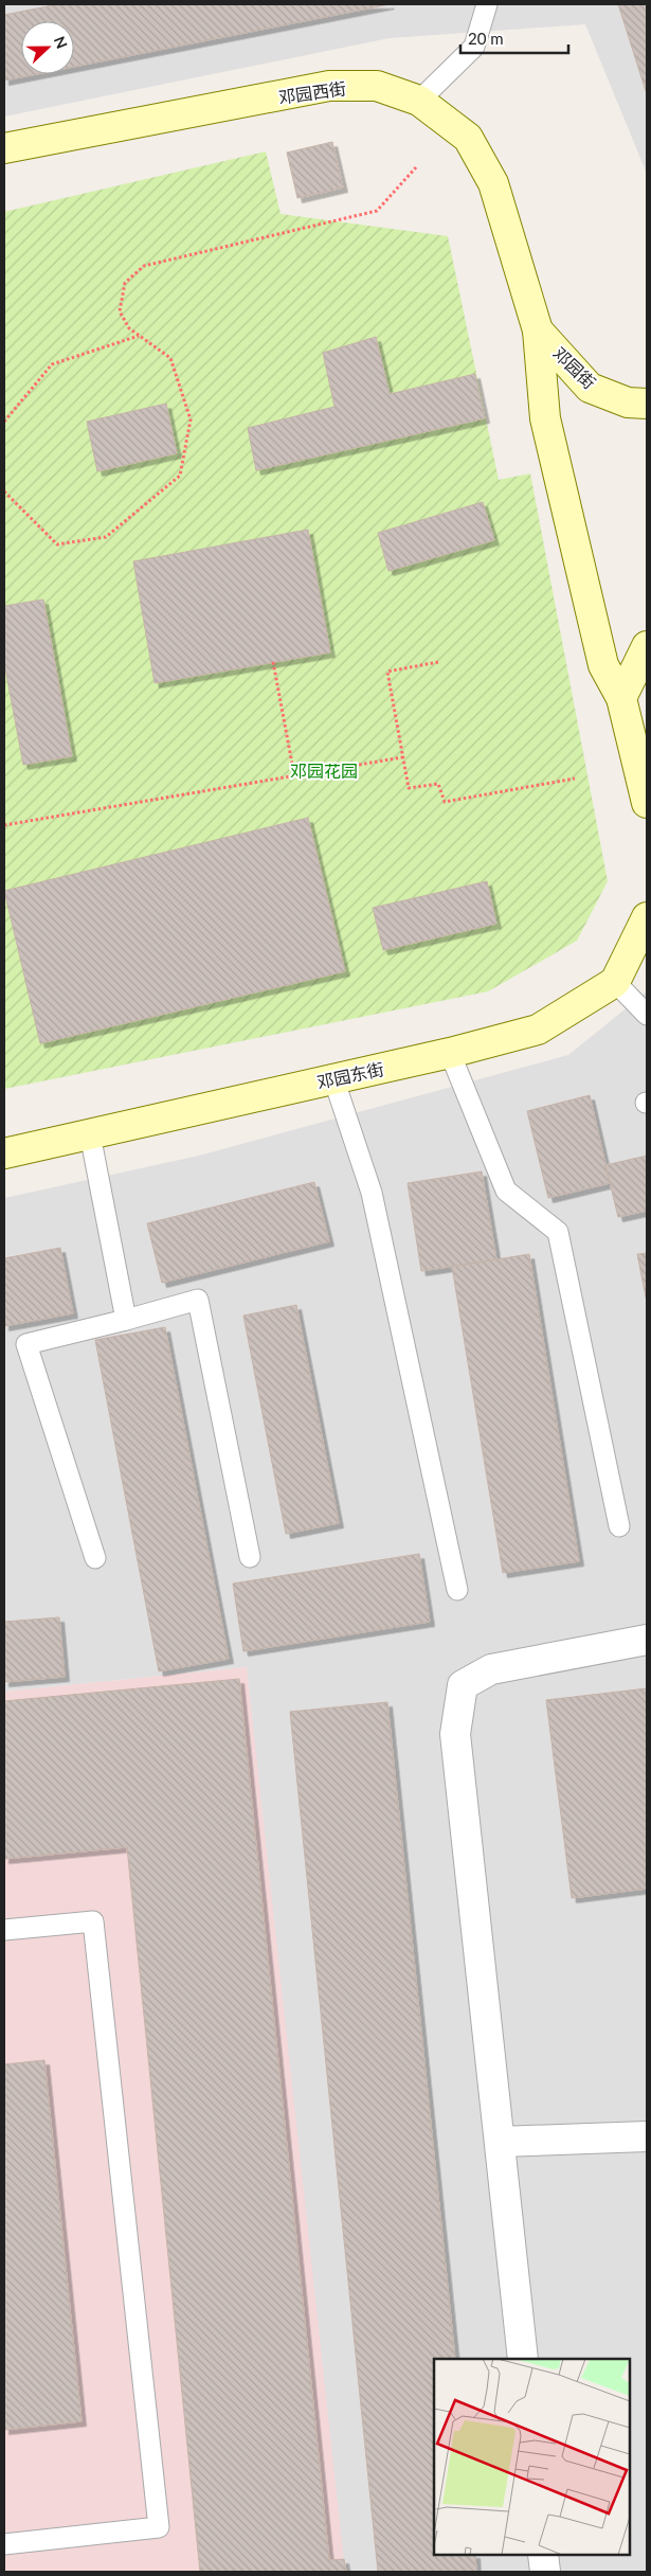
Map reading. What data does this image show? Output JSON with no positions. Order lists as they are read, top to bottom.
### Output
{
  "streets": {
    "street": ["邓园西街", "邓园街", "邓园东街"]
  },
  "crossings": [
    ["邓园西街", "邓园街"]
  ],
  "parks": ["邓园花园"],
  "scale_bar": "20 m",
  "north": "right"
}
